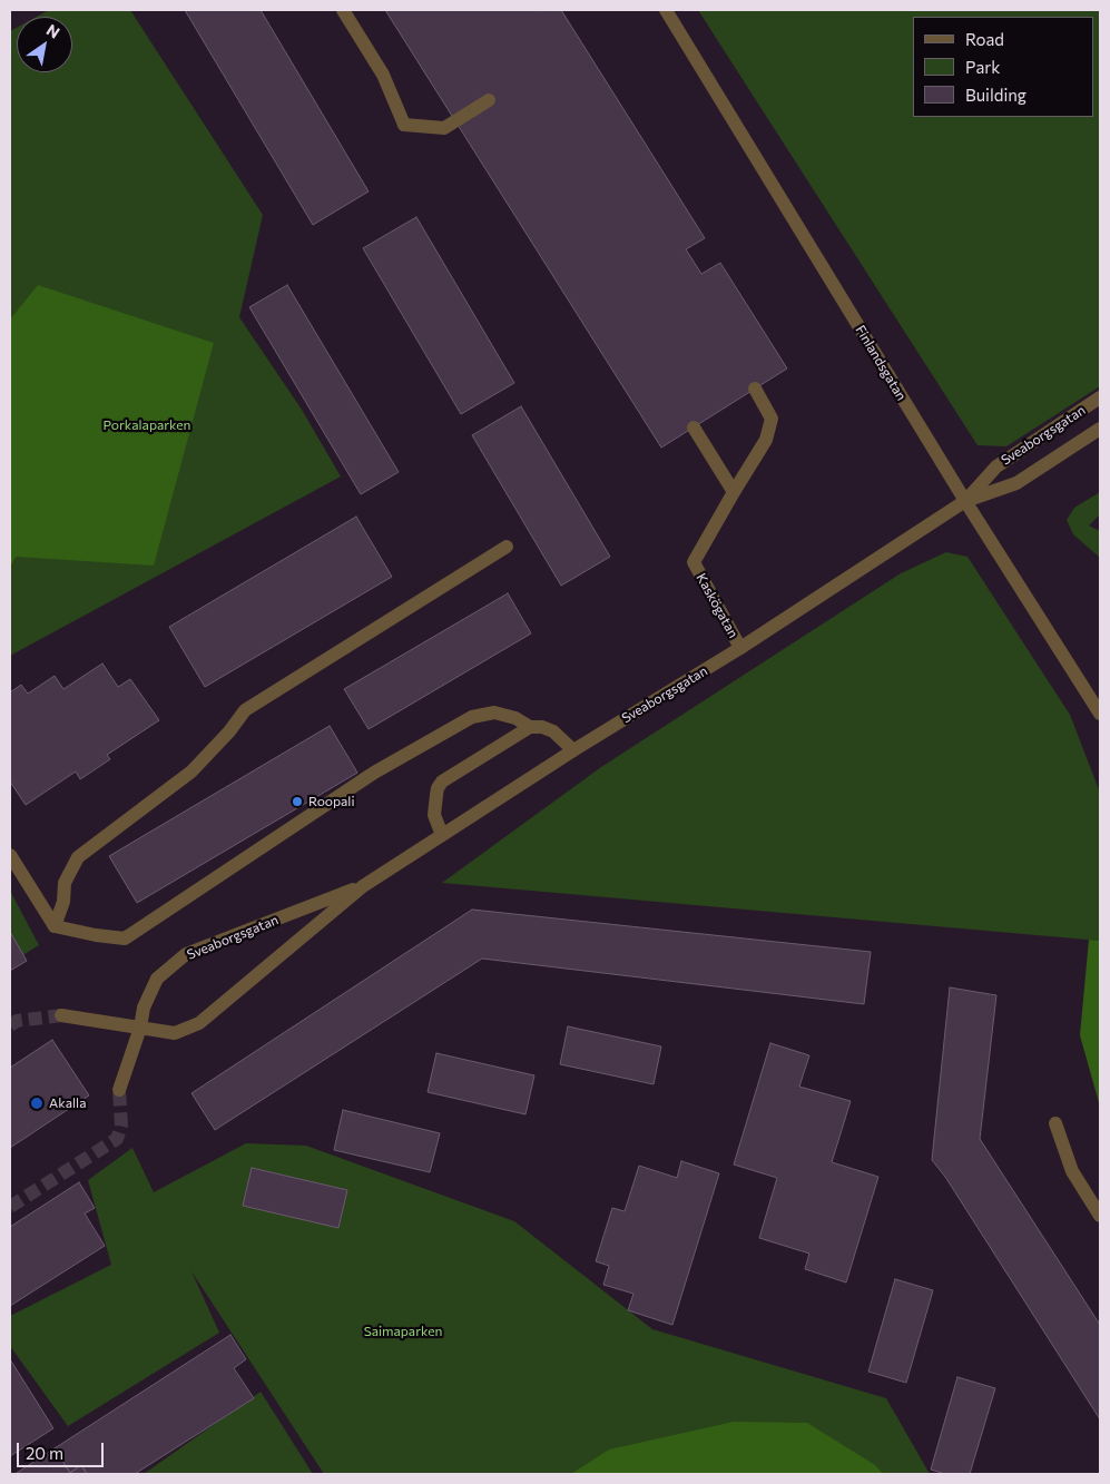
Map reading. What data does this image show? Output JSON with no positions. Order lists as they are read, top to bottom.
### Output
{
  "streets": {
    "street": ["Finlandsgatan", "Sveaborgsgatan", "Kaskögatan"]
  },
  "crossings": [
    ["Finlandsgatan", "Sveaborgsgatan"],
    ["Sveaborgsgatan", "Kaskögatan"]
  ],
  "parks": ["Porkalaparken", "Saimaparken"],
  "places": ["Roopali", "Akalla"],
  "legend": ["Road", "Park", "Building"],
  "scale_bar": "20 m",
  "north": "top right"
}
